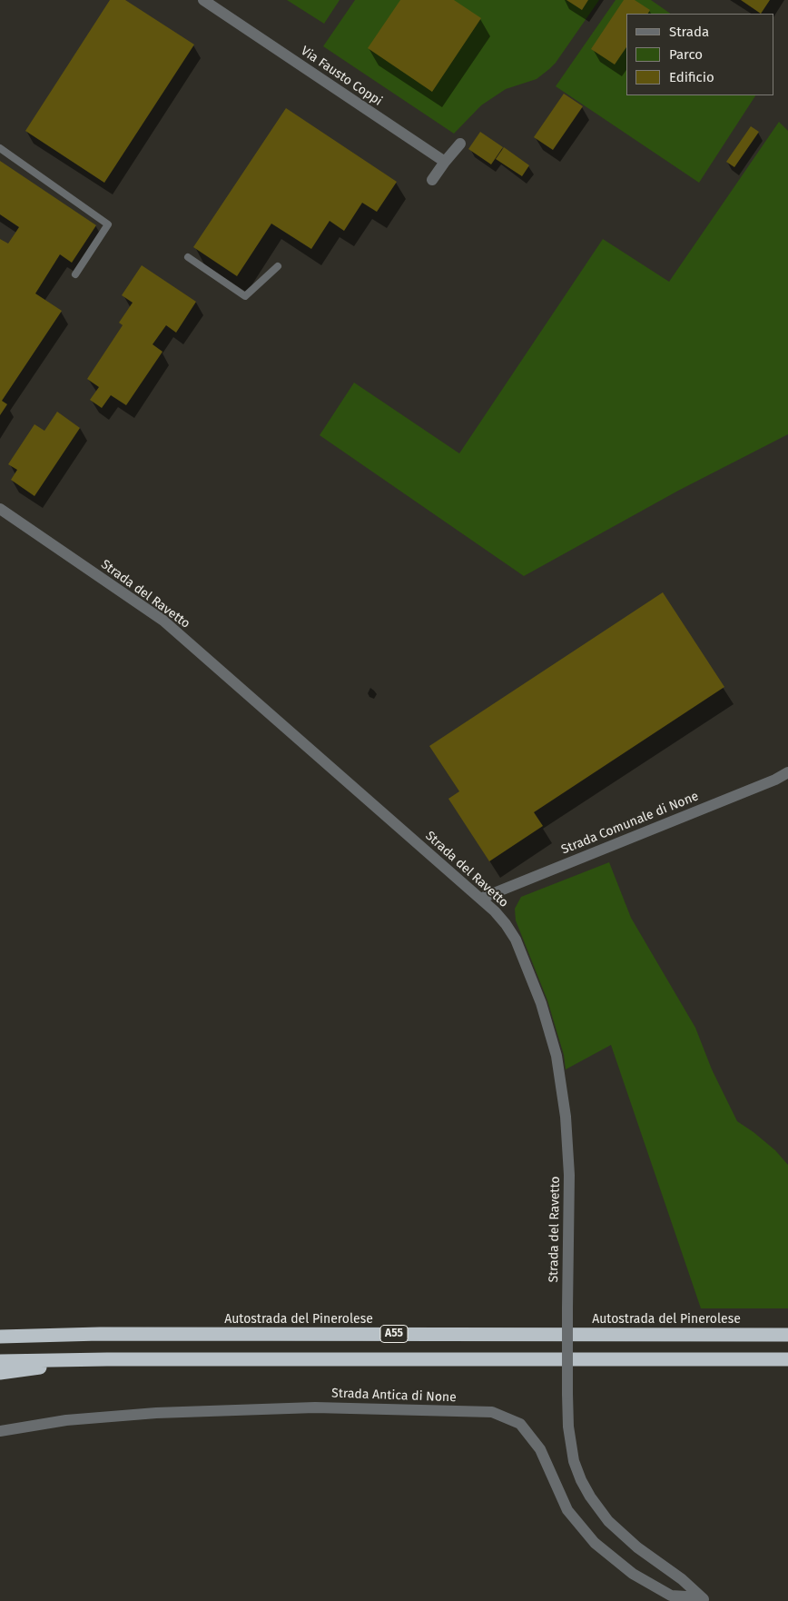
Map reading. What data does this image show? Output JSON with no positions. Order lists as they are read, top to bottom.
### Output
{
  "streets": {
    "highway": ["Autostrada del Pinerolese", "A55"],
    "street": [
      "Via Fausto Coppi",
      "Strada del Ravetto",
      "Strada Comunale di None",
      "Strada Antica di None"
    ]
  },
  "crossings": [
    ["Strada del Ravetto", "Strada Comunale di None"],
    ["Strada del Ravetto", "Strada Antica di None"]
  ],
  "legend": ["Strada", "Parco", "Edificio"]
}
